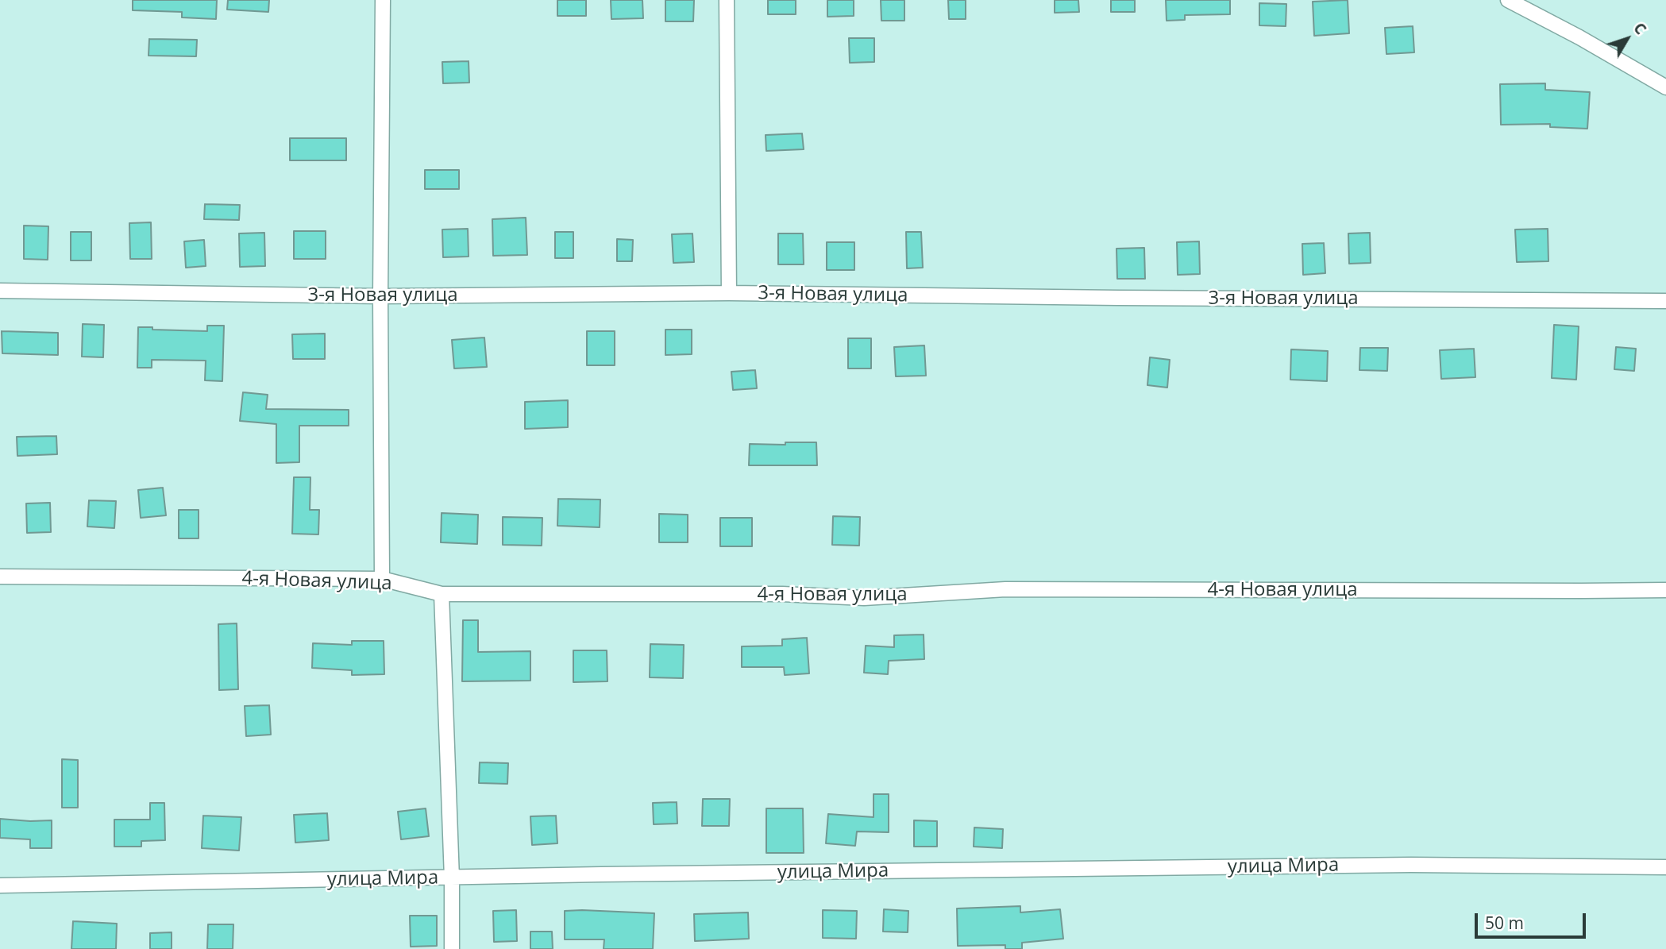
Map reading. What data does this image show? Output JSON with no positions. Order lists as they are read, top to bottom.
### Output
{
  "streets": {
    "street": ["3-я Новая улица", "4-я Новая улица", "улица Мира"]
  },
  "scale_bar": "50 m",
  "north": "top right"
}
